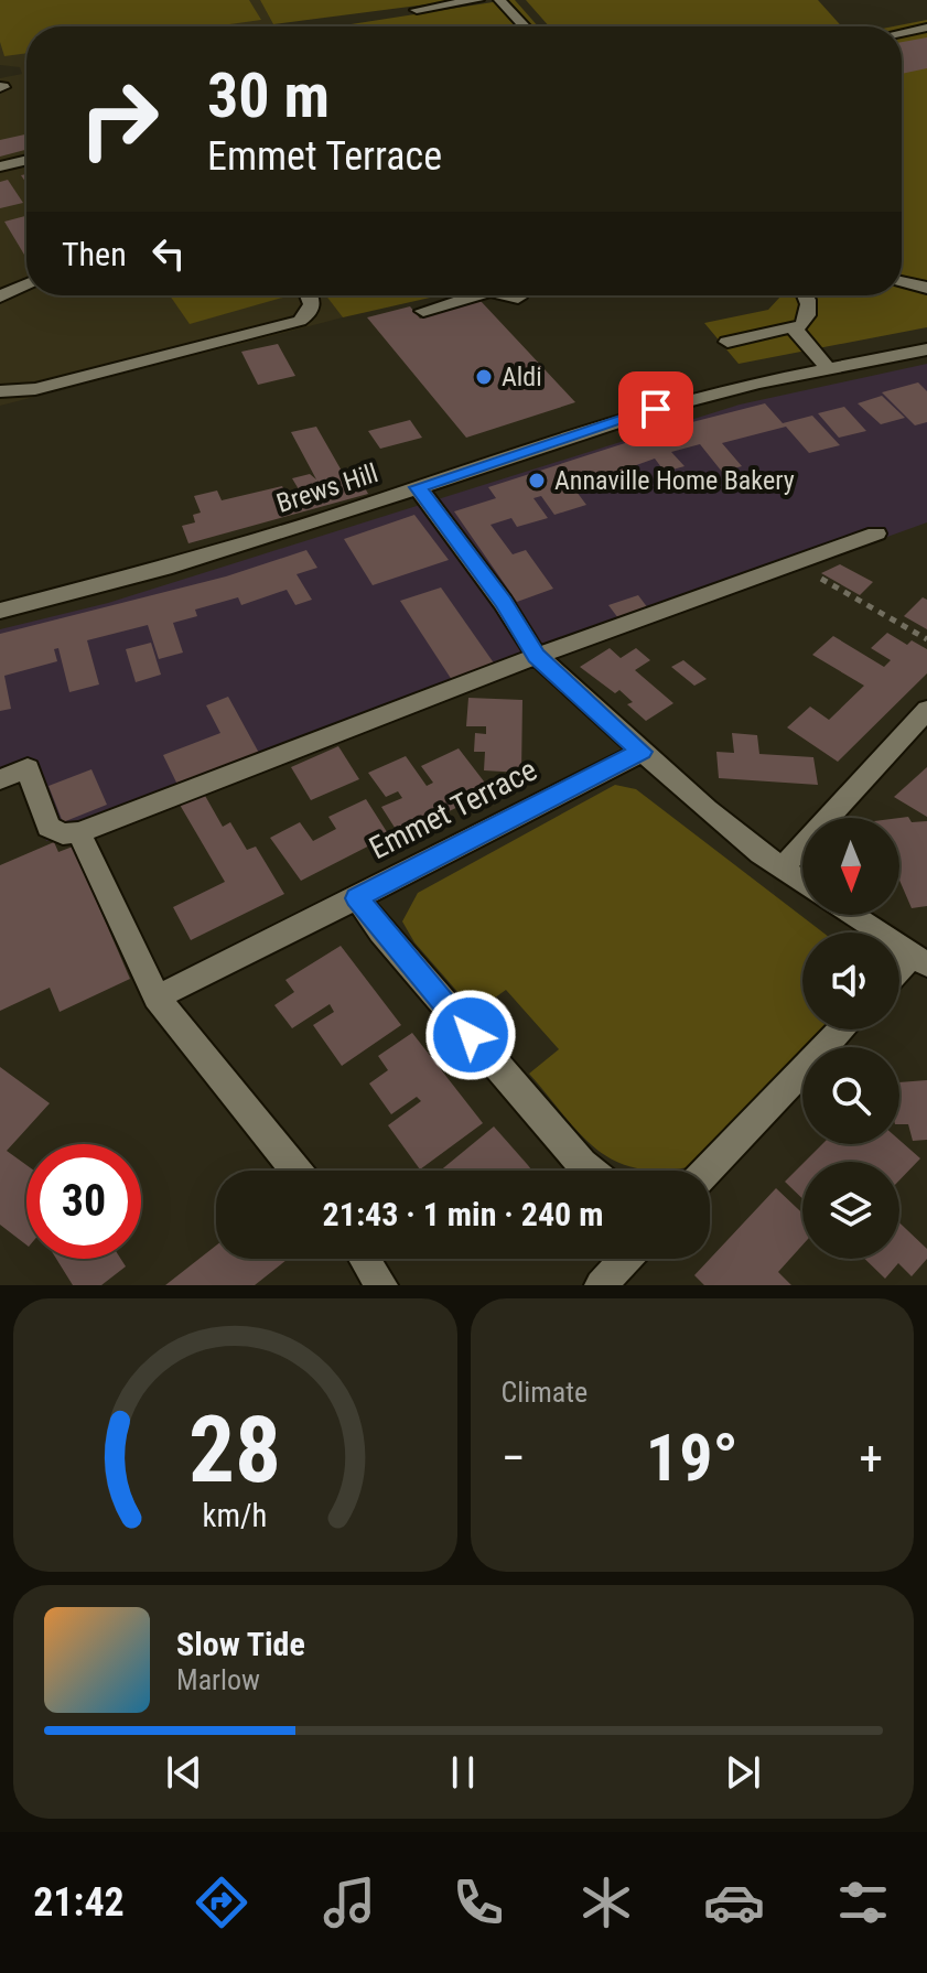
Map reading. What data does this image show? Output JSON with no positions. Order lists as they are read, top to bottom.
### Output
{
  "streets": {
    "street": ["Brews Hill", "Emmet Terrace"]
  },
  "places": ["Aldi", "Annaville Home Bakery"],
  "north": "bottom",
  "page": {
    "turn": ["30 m", "Emmet Terrace"],
    "then": "Then",
    "limit": "30",
    "trip": "21:43 · 1 min · 240 m",
    "tile": "Climate",
    "heat": ["−", "19°", "+"],
    "song": ["Slow Tide", "Marlow"],
    "tabs": "21:42",
    "gauge": ["28", "km/h"]
  }
}
